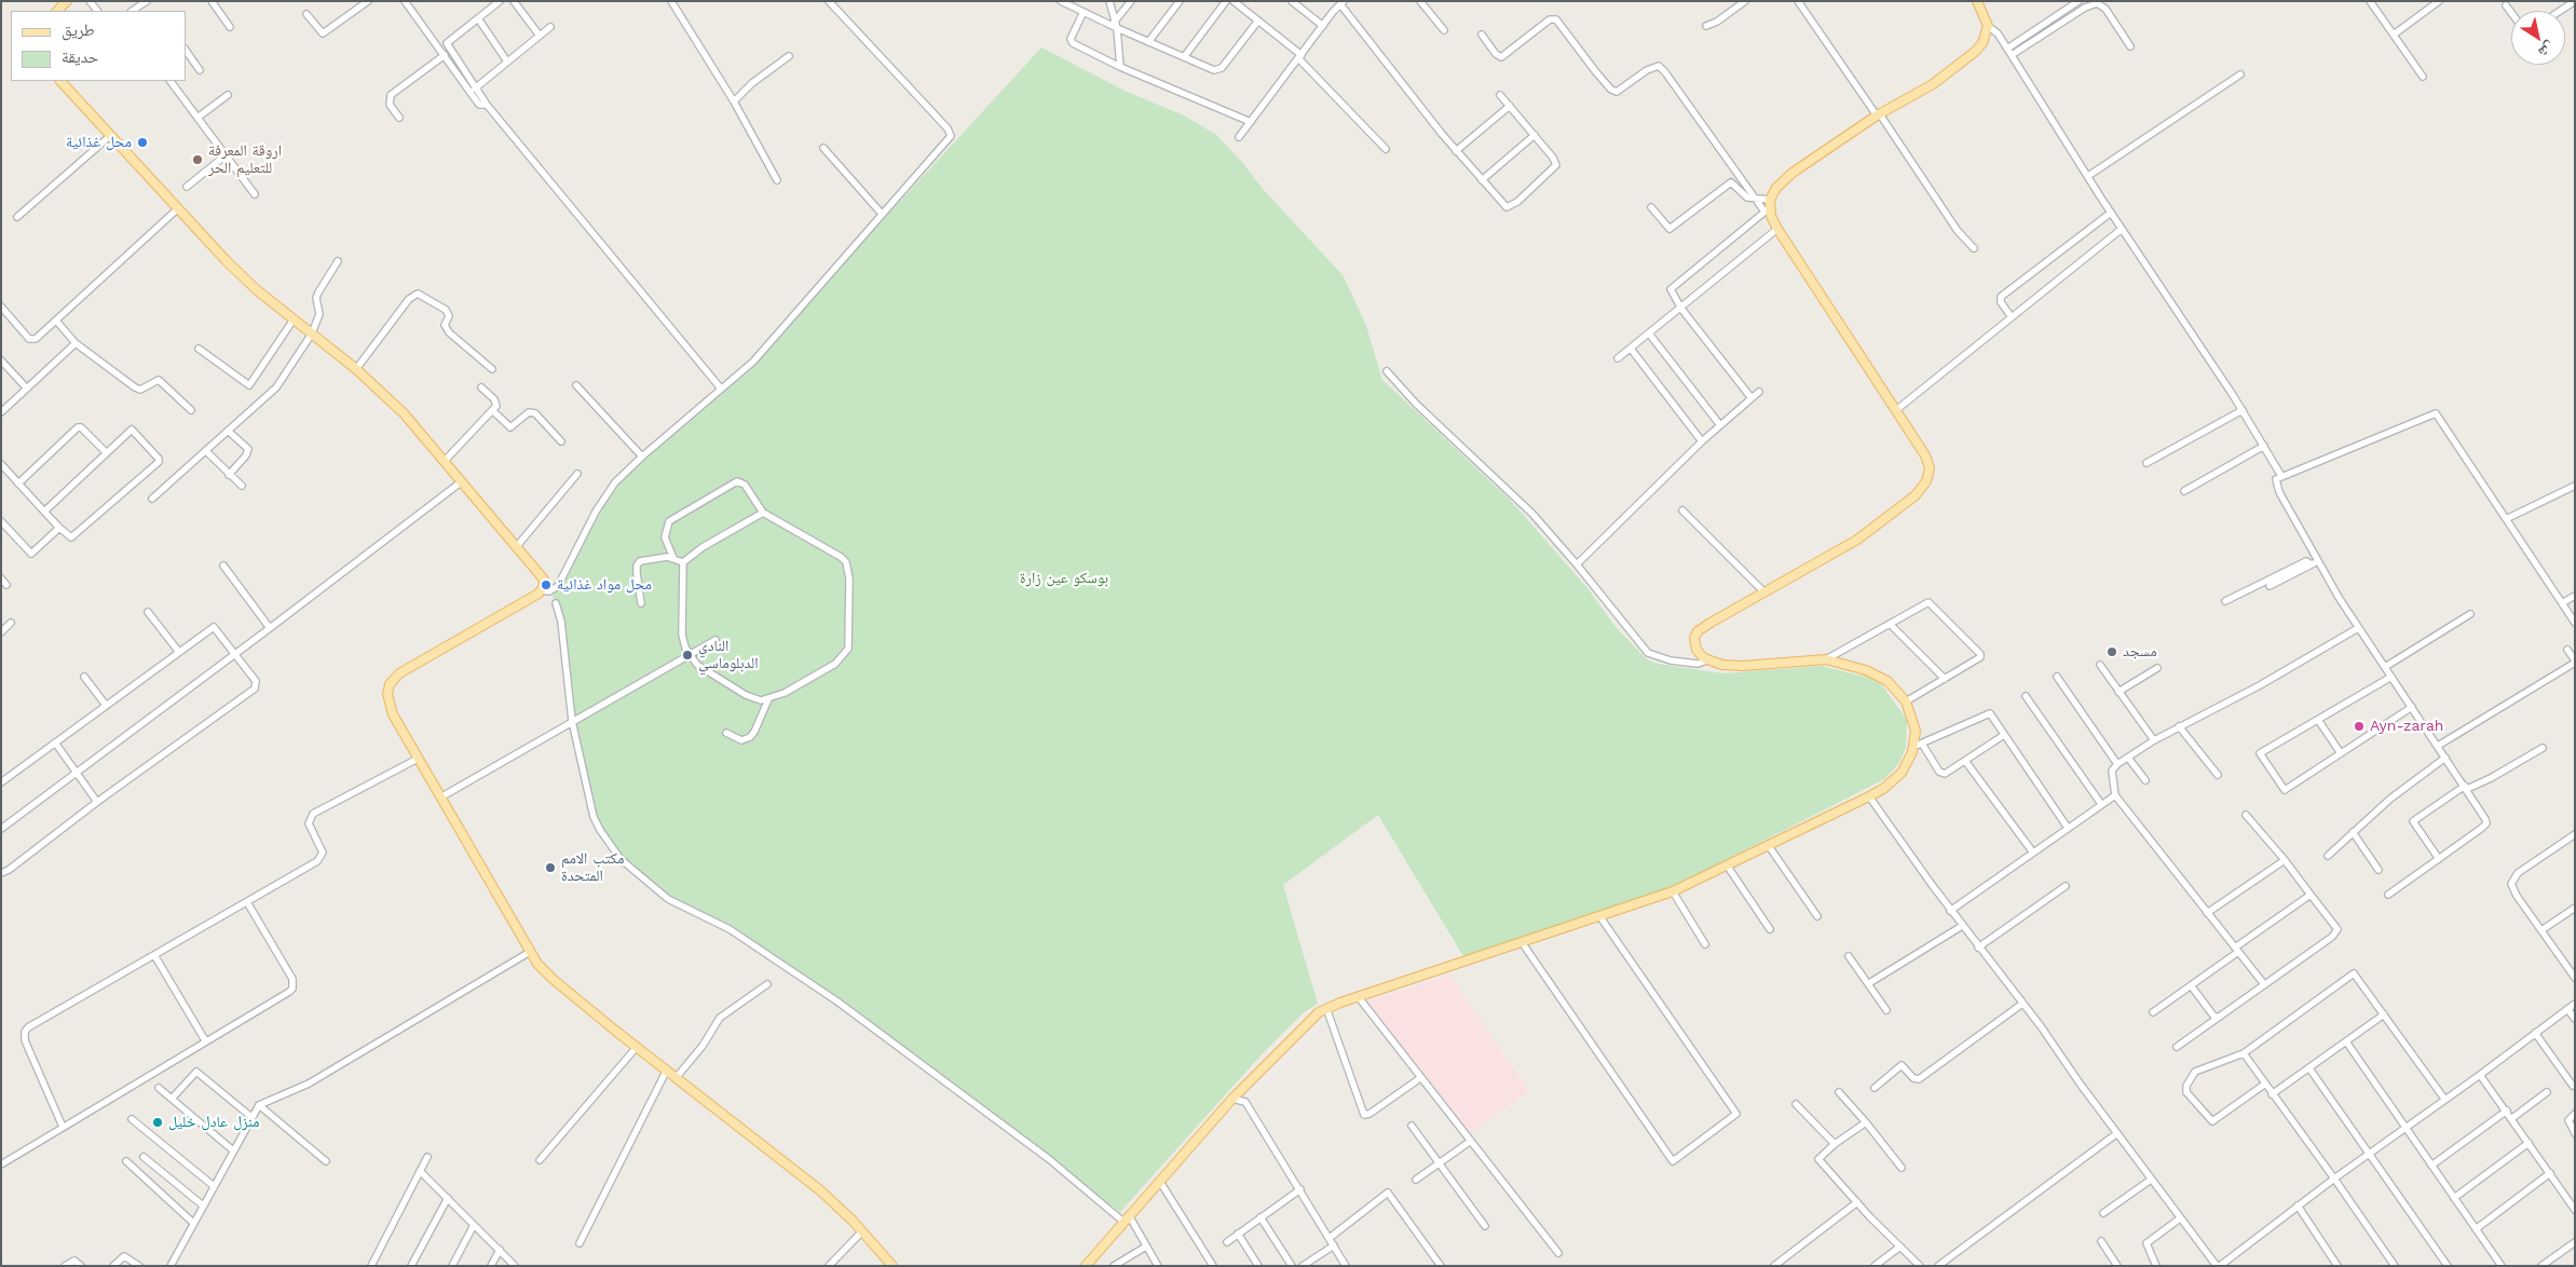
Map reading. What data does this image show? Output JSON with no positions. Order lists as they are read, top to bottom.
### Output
{
  "parks": ["بوسكو عين زارة"],
  "places": [
    "محل غذائية",
    "اروقة المعرفة للتعليم الحر",
    "محل مواد غذائية",
    "مسجد",
    "النادي الدبلوماسي",
    "Ayn-zarah",
    "مكتب الامم المتحدة",
    "منزل عادل خليل"
  ],
  "legend": ["طريق", "حديقة"],
  "north": "bottom right"
}
